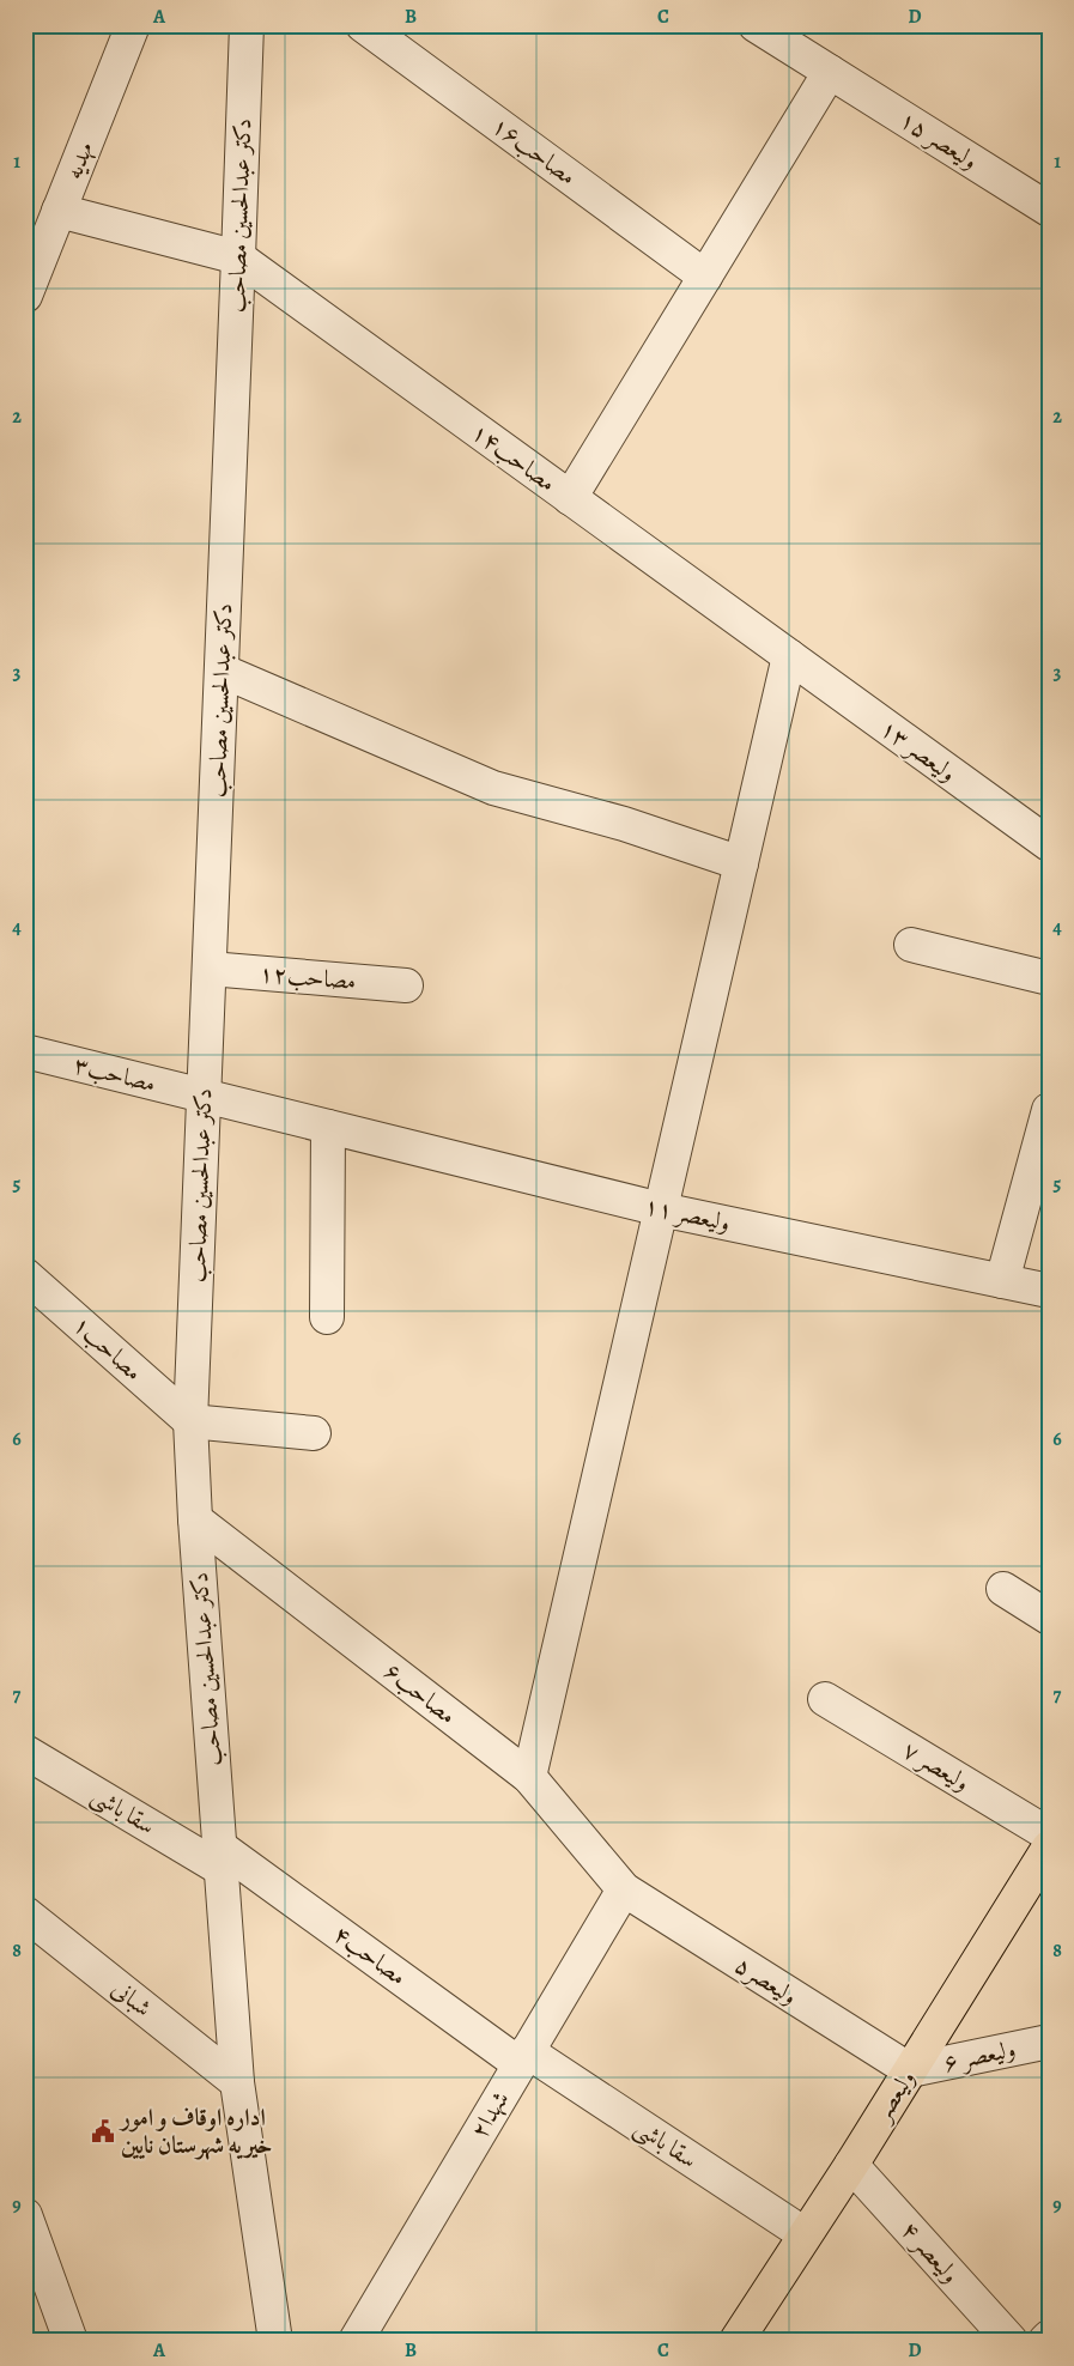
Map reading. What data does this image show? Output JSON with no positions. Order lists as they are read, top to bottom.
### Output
{
  "streets": {
    "main road": ["ولیعصر"],
    "street": [
      "ولیعصر ۱۵",
      "مصاحب۱۶",
      "مهدیه",
      "دکتر عبدالحسین مصاحب",
      "مصاحب۱۴",
      "ولیعصر ۱۳",
      "مصاحب۱۲",
      "مصاحب۳",
      "ولیعصر ۱۱",
      "مصاحب۱",
      "مصاحب۶",
      "ولیعصر ۷",
      "سقا باشی",
      "مصاحب۴",
      "ولیعصر۵",
      "شبانی",
      "ولیعصر ۶",
      "شهدا۲",
      "ولیعصر ۴"
    ]
  },
  "crossings": [
    ["دکتر عبدالحسین مصاحب", "مصاحب۱۴"],
    ["دکتر عبدالحسین مصاحب", "مصاحب۱۲"],
    ["دکتر عبدالحسین مصاحب", "مصاحب۳"],
    ["دکتر عبدالحسین مصاحب", "مصاحب۱"],
    ["دکتر عبدالحسین مصاحب", "مصاحب۶"],
    ["دکتر عبدالحسین مصاحب", "سقا باشی"],
    ["دکتر عبدالحسین مصاحب", "مصاحب۴"],
    ["دکتر عبدالحسین مصاحب", "شبانی"],
    ["مصاحب۱۴", "ولیعصر ۱۳"],
    ["مصاحب۳", "ولیعصر ۱۱"],
    ["مصاحب۶", "ولیعصر۵"],
    ["مصاحب۶", "شهدا۲"],
    ["سقا باشی", "مصاحب۴"],
    ["سقا باشی", "ولیعصر"],
    ["سقا باشی", "شهدا۲"],
    ["مصاحب۴", "شهدا۲"],
    ["ولیعصر۵", "ولیعصر ۶"],
    ["ولیعصر۵", "ولیعصر"],
    ["ولیعصر۵", "شهدا۲"],
    ["ولیعصر ۶", "ولیعصر"],
    ["ولیعصر", "ولیعصر ۴"]
  ],
  "places": {
    "public building": ["اداره اوقاف و امور خیریه شهرستان نایین"]
  },
  "grid": {
    "columns": [
      "A",
      "B",
      "C",
      "D"
    ],
    "rows": [
      "1",
      "2",
      "3",
      "4",
      "5",
      "6",
      "7",
      "8",
      "9"
    ]
  }
}
